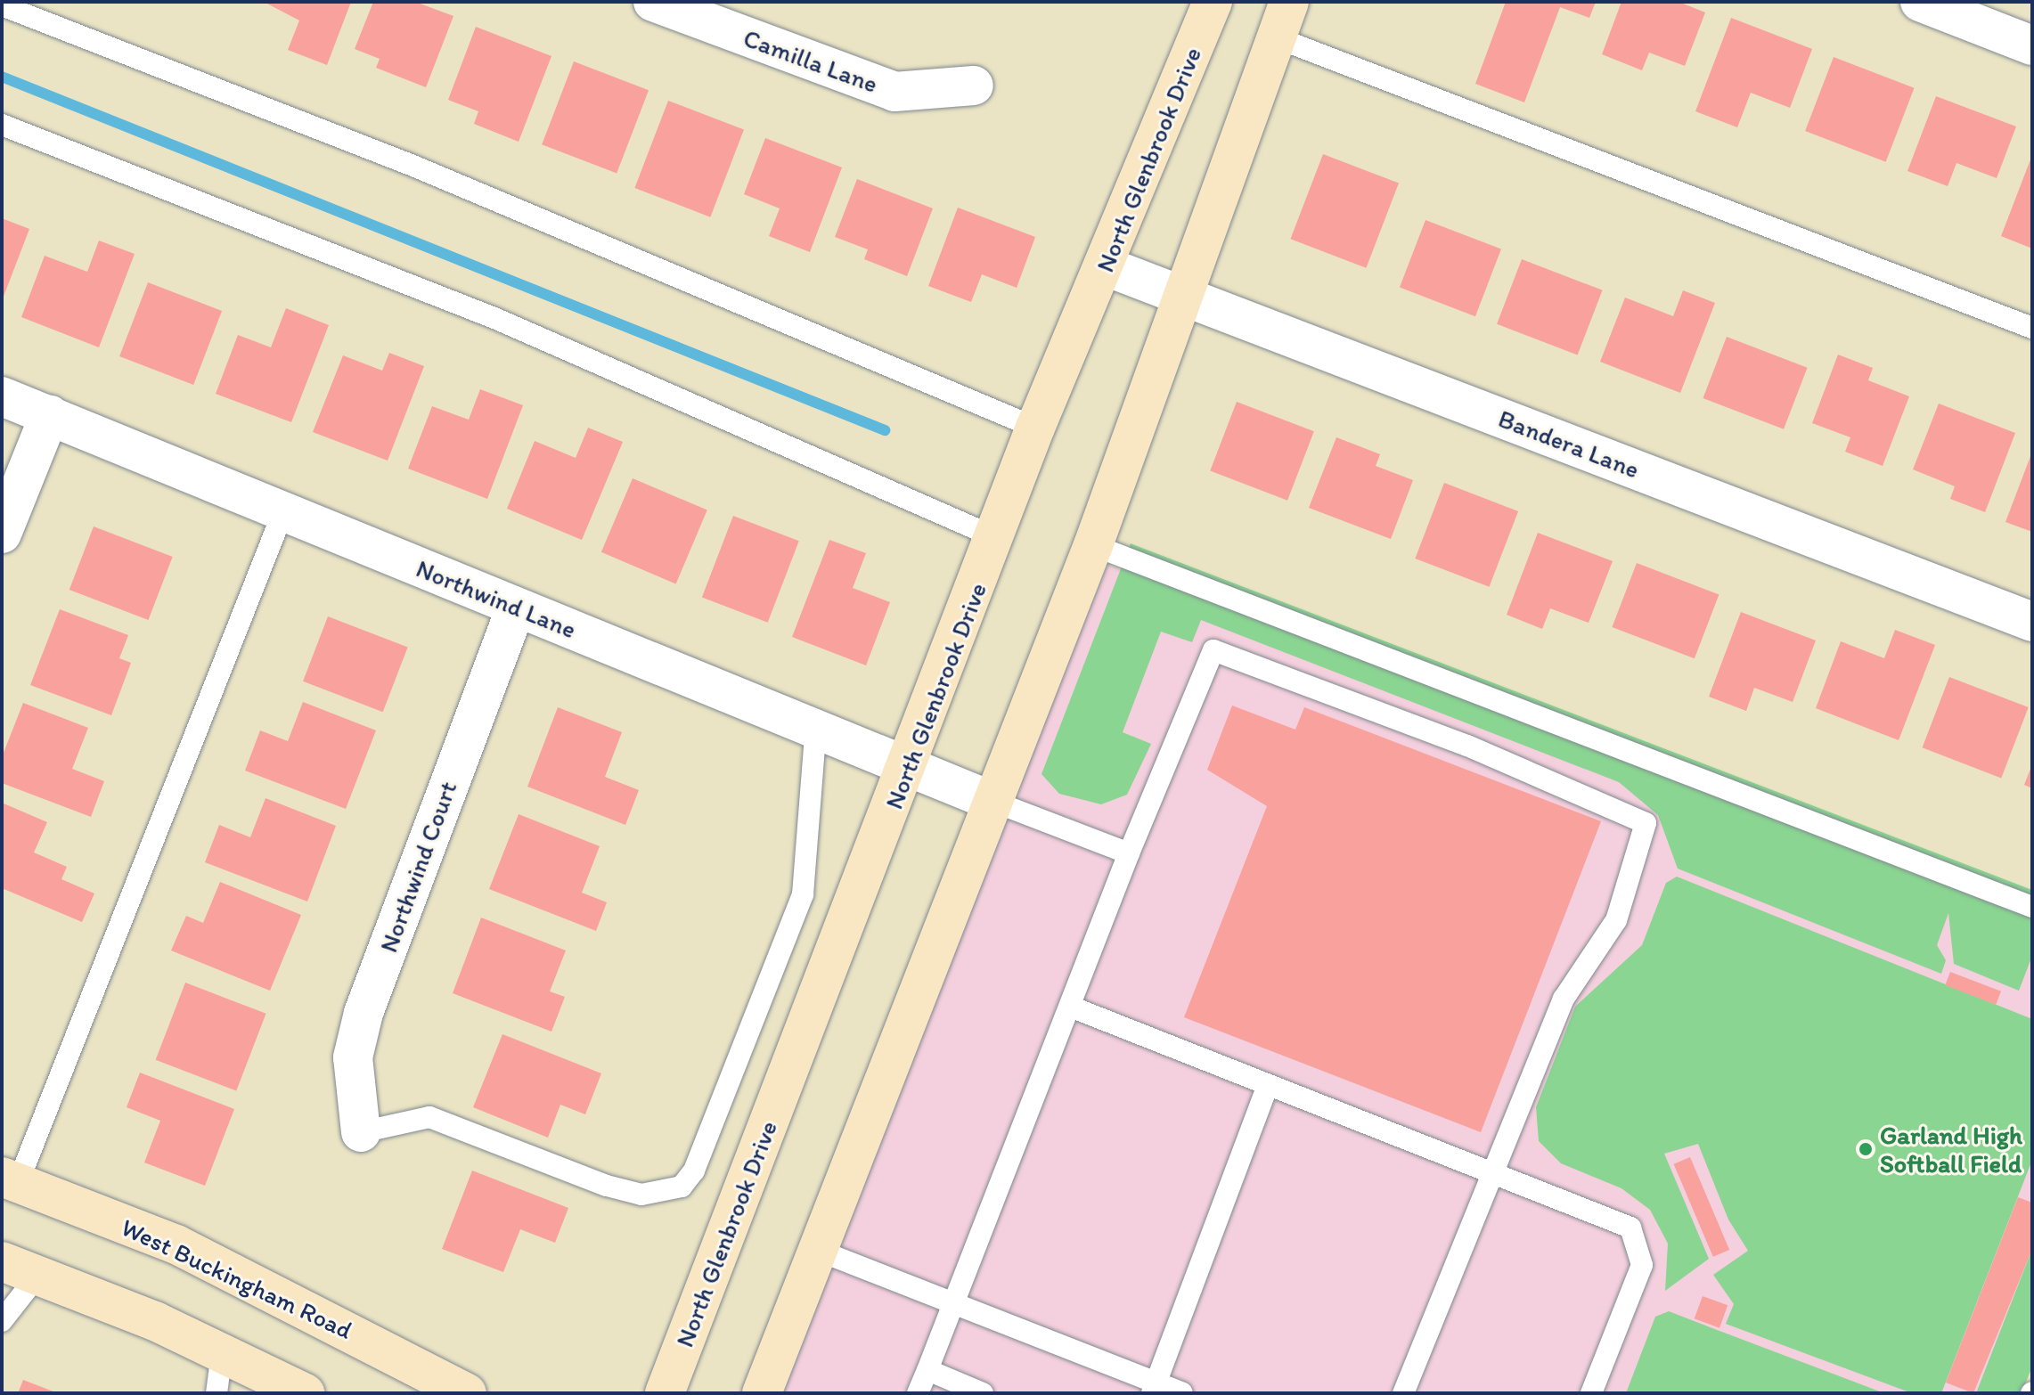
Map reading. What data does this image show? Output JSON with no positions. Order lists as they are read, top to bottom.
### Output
{
  "streets": {
    "main road": ["North Glenbrook Drive", "West Buckingham Road"],
    "street": [
      "Camilla Lane",
      "Bandera Lane",
      "Northwind Lane",
      "Northwind Court"
    ]
  },
  "crossings": [
    ["North Glenbrook Drive", "Bandera Lane"],
    ["North Glenbrook Drive", "Northwind Lane"],
    ["Northwind Lane", "Northwind Court"]
  ],
  "places": ["Garland High Softball Field"]
}
